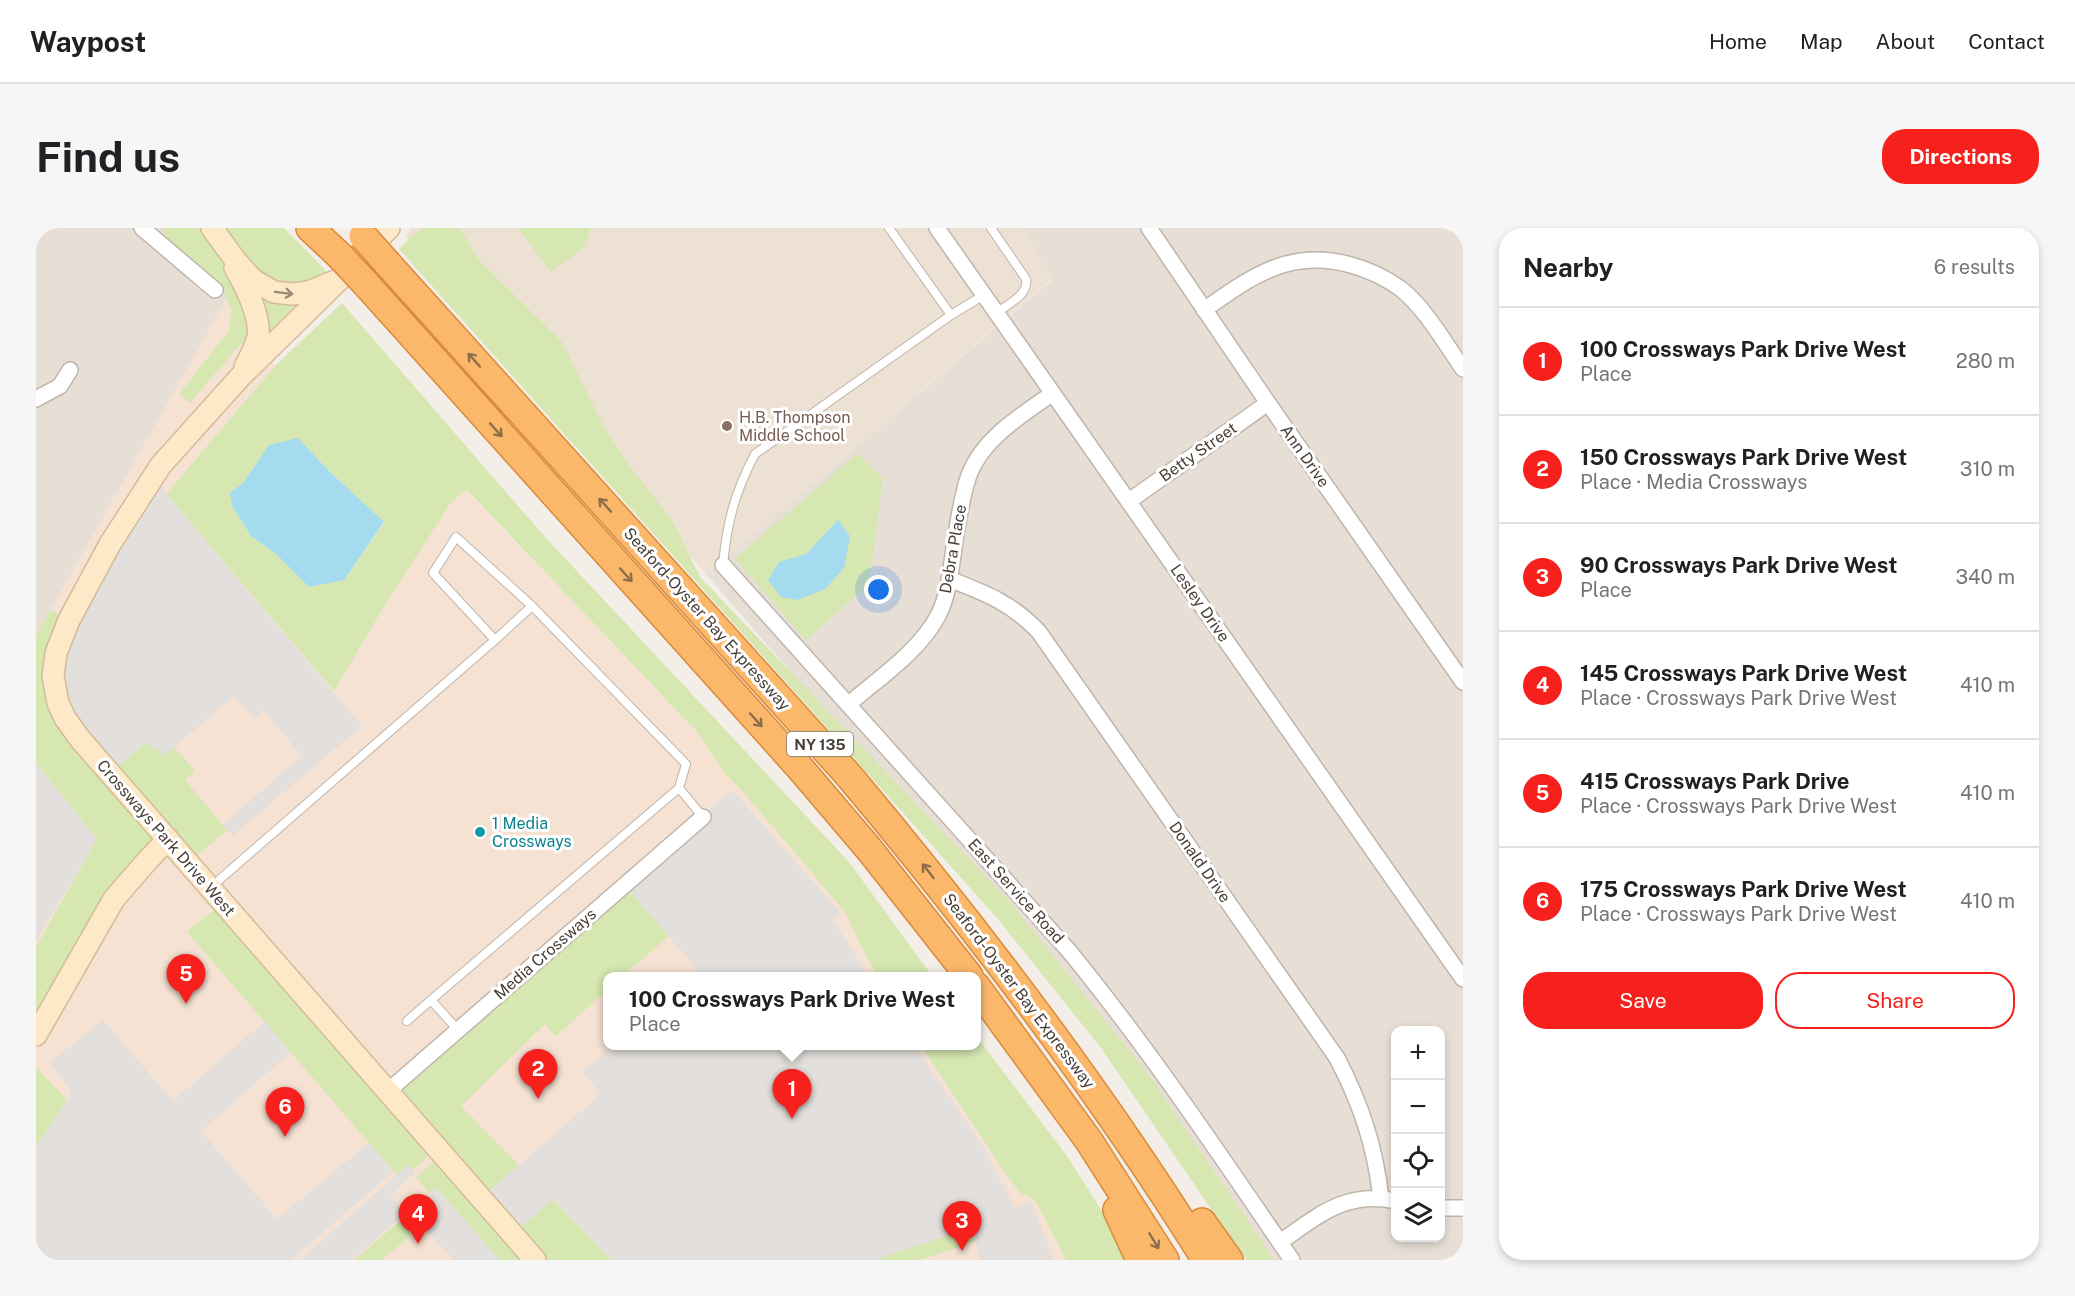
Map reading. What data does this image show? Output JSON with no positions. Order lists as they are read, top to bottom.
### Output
{
  "streets": {
    "highway": ["Seaford-Oyster Bay Expressway", "NY 135"],
    "street": [
      "Betty Street",
      "Ann Drive",
      "Debra Place",
      "Lesley Drive",
      "Crossways Park Drive West",
      "Donald Drive",
      "East Service Road",
      "Media Crossways"
    ]
  },
  "crossings": [
    ["Betty Street", "Ann Drive"],
    ["Betty Street", "Lesley Drive"],
    ["Debra Place", "Lesley Drive"],
    ["Debra Place", "Donald Drive"],
    ["Debra Place", "East Service Road"],
    ["Seaford-Oyster Bay Expressway", "Crossways Park Drive West"],
    ["Crossways Park Drive West", "Media Crossways"]
  ],
  "places": ["H.B. Thompson Middle School", "1 Media Crossways"],
  "page": {
    "header": "Waypost",
    "nav": [
      "Home",
      "Map",
      "About",
      "Contact"
    ],
    "buttons": [
      "Directions",
      ["Save", "Share"]
    ],
    "title": "Find us",
    "heading": ["Nearby", "6 results"],
    "list": [
      {
        "mark": "1",
        "name": "100 Crossways Park Drive West",
        "note": "Place",
        "value": "280 m"
      },
      {
        "mark": "2",
        "name": "150 Crossways Park Drive West",
        "note": "Place · Media Crossways",
        "value": "310 m"
      },
      {
        "mark": "3",
        "name": "90 Crossways Park Drive West",
        "note": "Place",
        "value": "340 m"
      },
      {
        "mark": "4",
        "name": "145 Crossways Park Drive West",
        "note": "Place · Crossways Park Drive West",
        "value": "410 m"
      },
      {
        "mark": "5",
        "name": "415 Crossways Park Drive",
        "note": "Place · Crossways Park Drive West",
        "value": "410 m"
      },
      {
        "mark": "6",
        "name": "175 Crossways Park Drive West",
        "note": "Place · Crossways Park Drive West",
        "value": "410 m"
      }
    ],
    "pins": [
      "5",
      "2",
      "1",
      "6",
      "4",
      "3"
    ],
    "popup": ["100 Crossways Park Drive West", "Place"],
    "map_buttons": ["+", "−"]
  }
}
